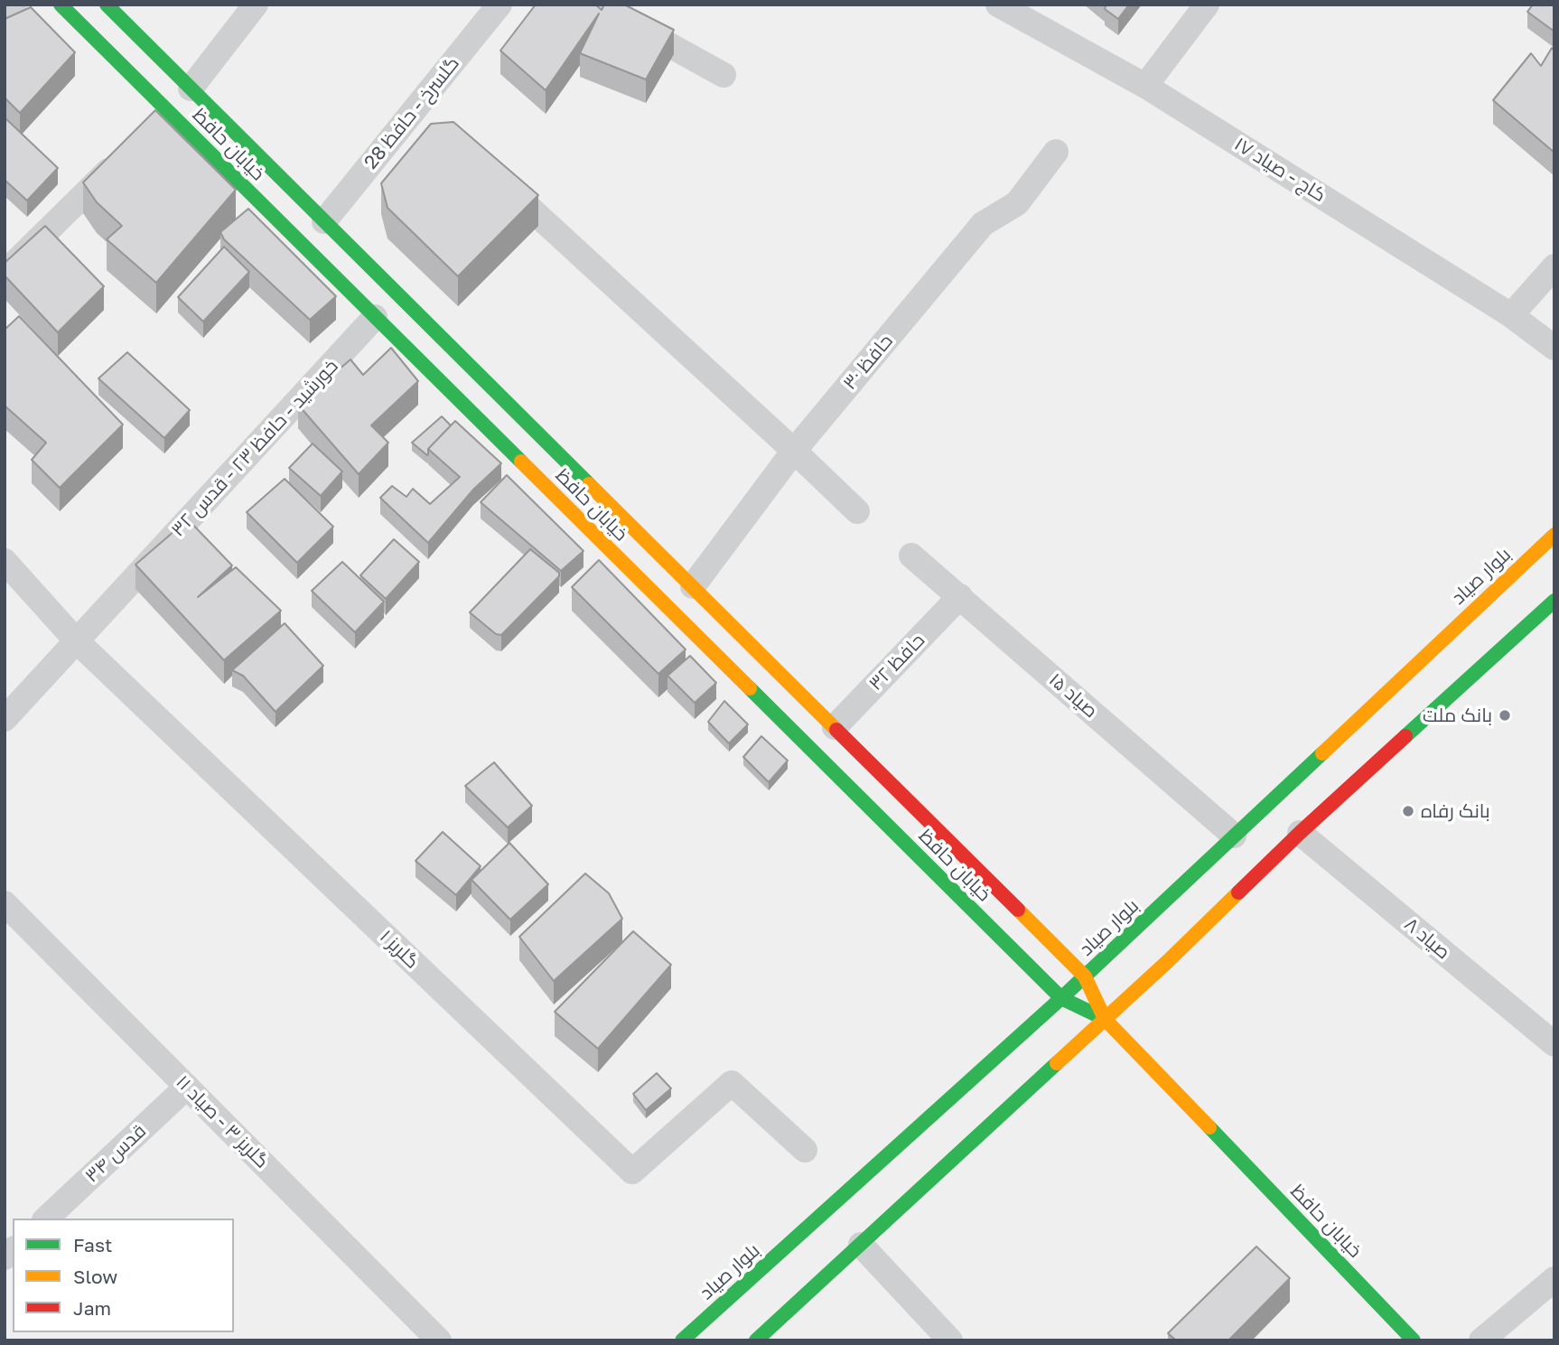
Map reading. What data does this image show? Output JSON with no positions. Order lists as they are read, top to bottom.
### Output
{
  "streets": {
    "main road": ["خیابان حافظ", "بلوار صیاد"],
    "street": [
      "گلسرخ - حافظ 28",
      "کاج - صیاد ۱۷",
      "حافظ ۳۰",
      "خورشید - حافظ ۲۳ - قدس ۳۲",
      "حافظ ۳۲",
      "صیاد ۱۵",
      "صیاد ۸",
      "گلریز ۱",
      "گلریز ۳ - صیاد ۱۱",
      "قدس ۳۴"
    ]
  },
  "crossings": [
    ["گلسرخ - حافظ 28", "خیابان حافظ"],
    ["خیابان حافظ", "حافظ ۳۰"],
    ["خیابان حافظ", "خورشید - حافظ ۲۳ - قدس ۳۲"],
    ["خیابان حافظ", "بلوار صیاد"],
    ["خیابان حافظ", "حافظ ۳۲"],
    ["خورشید - حافظ ۲۳ - قدس ۳۲", "گلریز ۱"],
    ["بلوار صیاد", "صیاد ۱۵"],
    ["حافظ ۳۲", "صیاد ۱۵"],
    ["گلریز ۳ - صیاد ۱۱", "قدس ۳۴"]
  ],
  "places": ["بانک ملت", "بانک رفاه"],
  "legend": ["Fast", "Slow", "Jam"]
}
